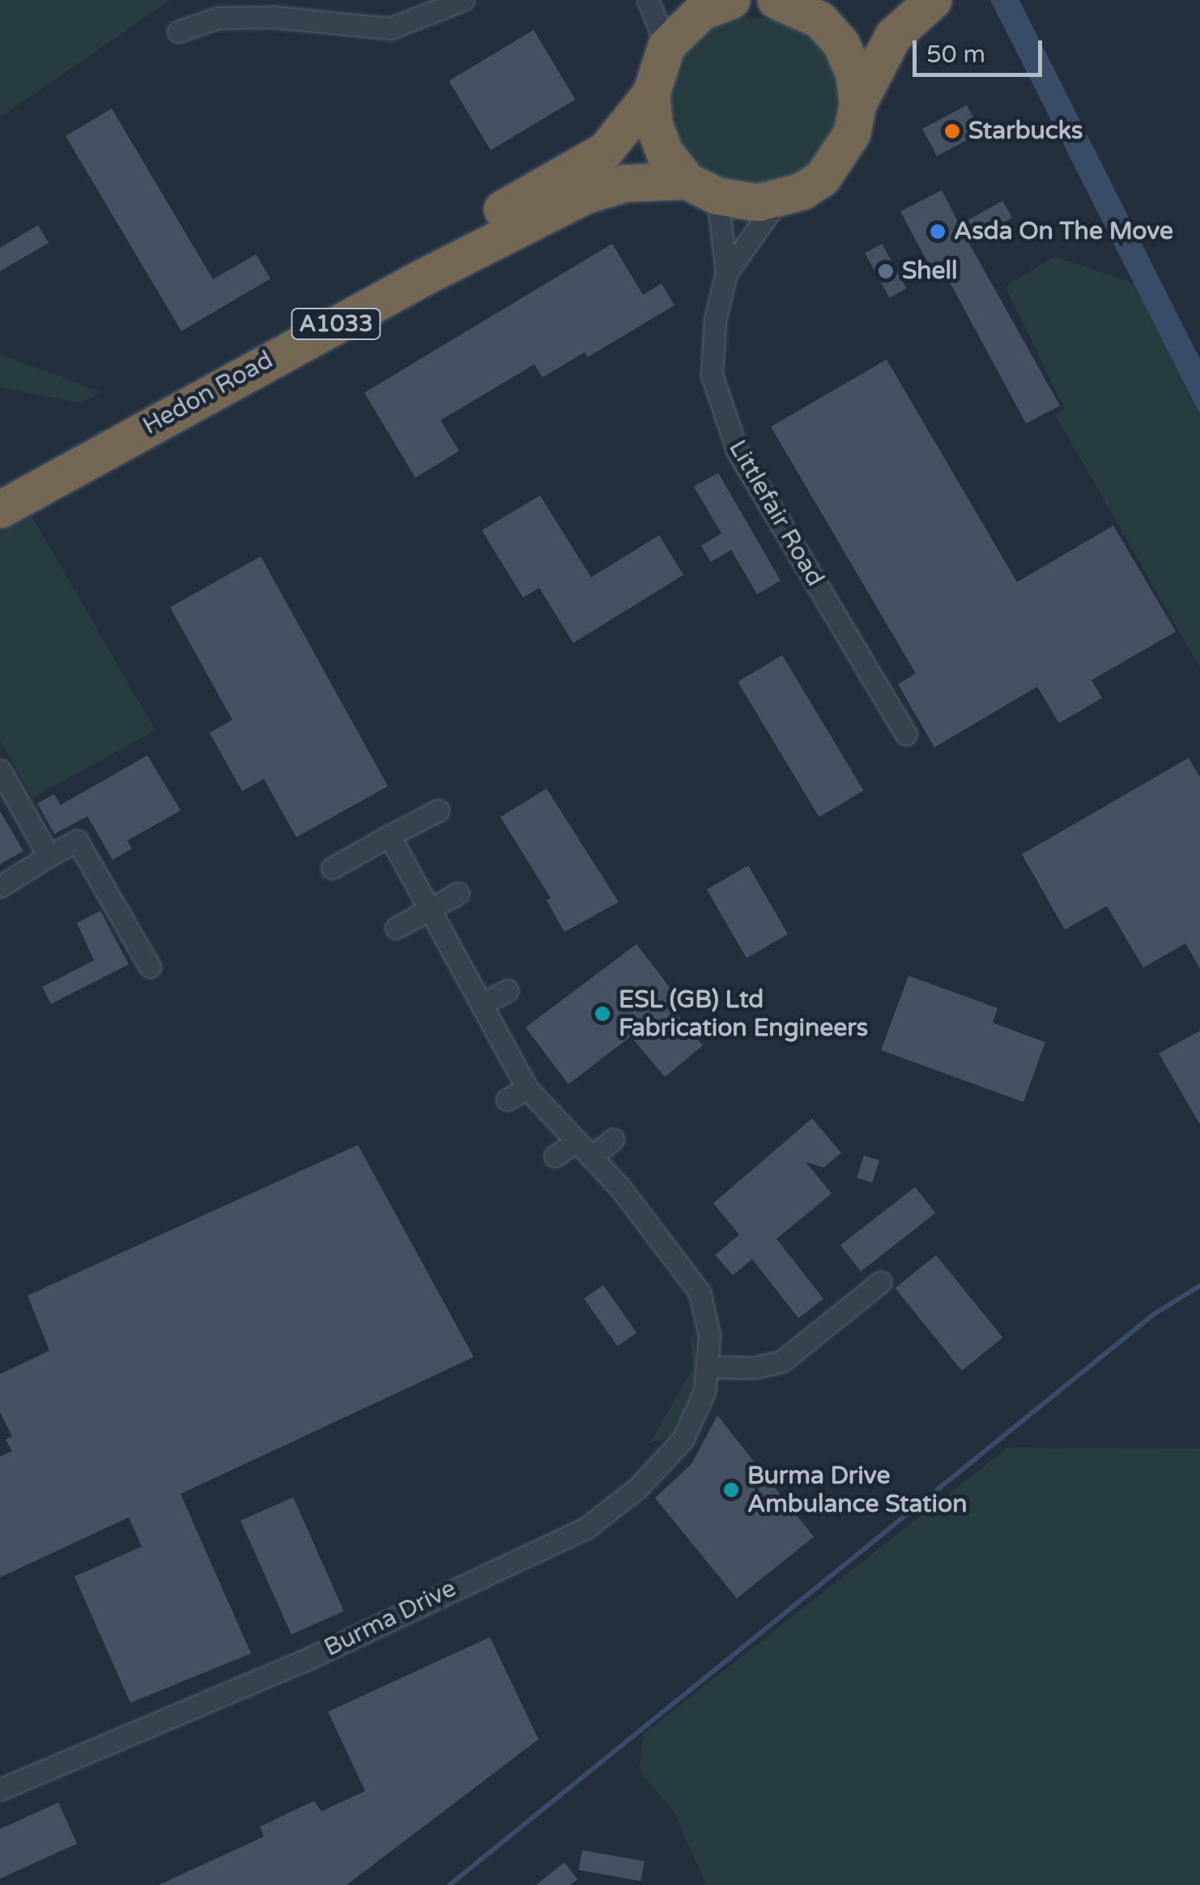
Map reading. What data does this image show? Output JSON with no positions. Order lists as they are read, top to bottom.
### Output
{
  "streets": {
    "highway": ["A1033", "Hedon Road"],
    "street": ["Littlefair Road", "Burma Drive"]
  },
  "crossings": [
    ["A1033", "Hedon Road"],
    ["A1033", "Littlefair Road"],
    ["Hedon Road", "Littlefair Road"]
  ],
  "places": [
    "Starbucks",
    "Asda On The Move",
    "Shell",
    "ESL (GB) Ltd Fabrication Engineers",
    "Burma Drive Ambulance Station"
  ],
  "scale_bar": "50 m"
}
